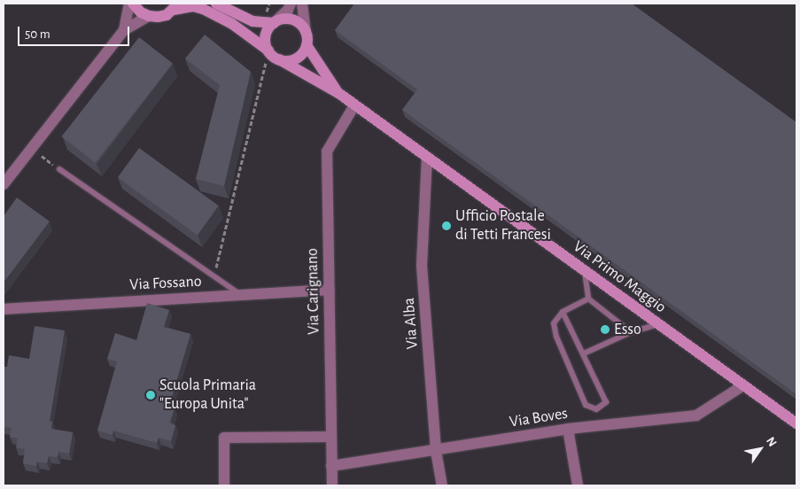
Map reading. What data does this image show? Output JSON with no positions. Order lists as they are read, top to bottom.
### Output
{
  "streets": {
    "main road": ["Via Primo Maggio"],
    "street": [
      "Via Fossano",
      "Via Carignano",
      "Via Alba",
      "Via Boves"
    ]
  },
  "crossings": [
    ["Via Primo Maggio", "Via Carignano"],
    ["Via Primo Maggio", "Via Alba"],
    ["Via Primo Maggio", "Via Boves"],
    ["Via Fossano", "Via Carignano"],
    ["Via Carignano", "Via Boves"],
    ["Via Alba", "Via Boves"]
  ],
  "places": ["Ufficio Postale di Tetti Francesi", "Esso", "Scuola Primaria \"Europa Unita\""],
  "scale_bar": "50 m",
  "north": "top right"
}
